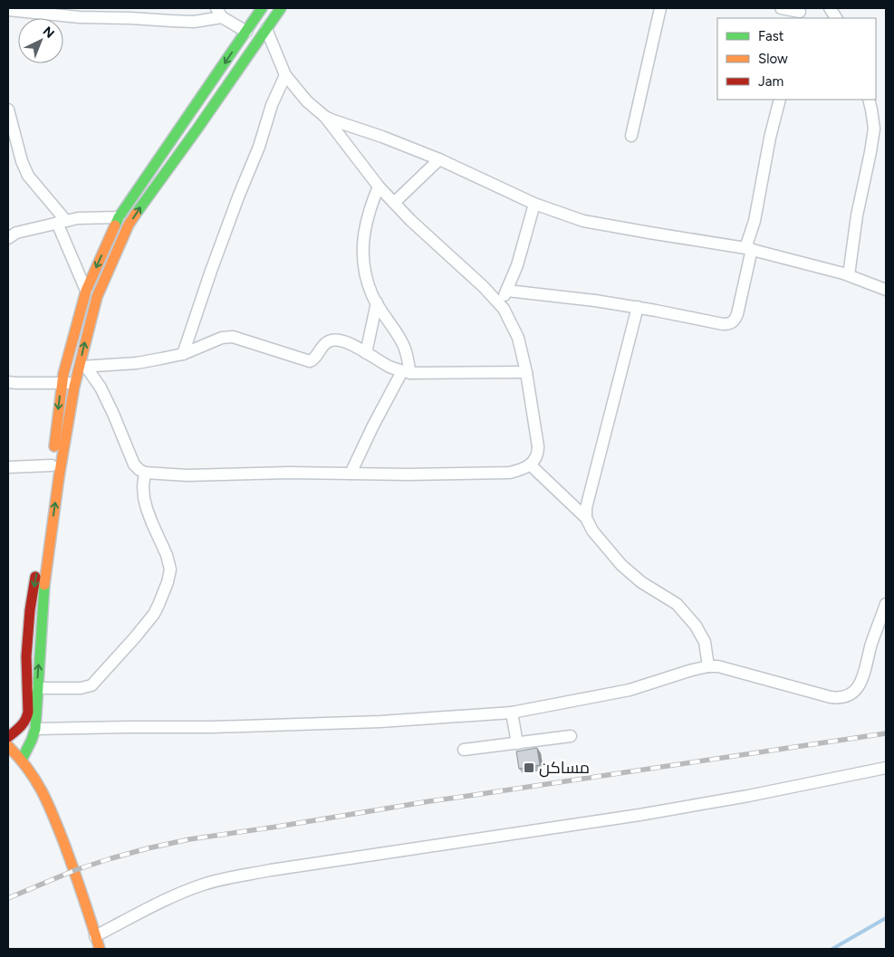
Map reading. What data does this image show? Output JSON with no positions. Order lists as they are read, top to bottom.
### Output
{
  "places": {
    "transit": ["مساكن"]
  },
  "legend": ["Fast", "Slow", "Jam"],
  "north": "top right"
}
